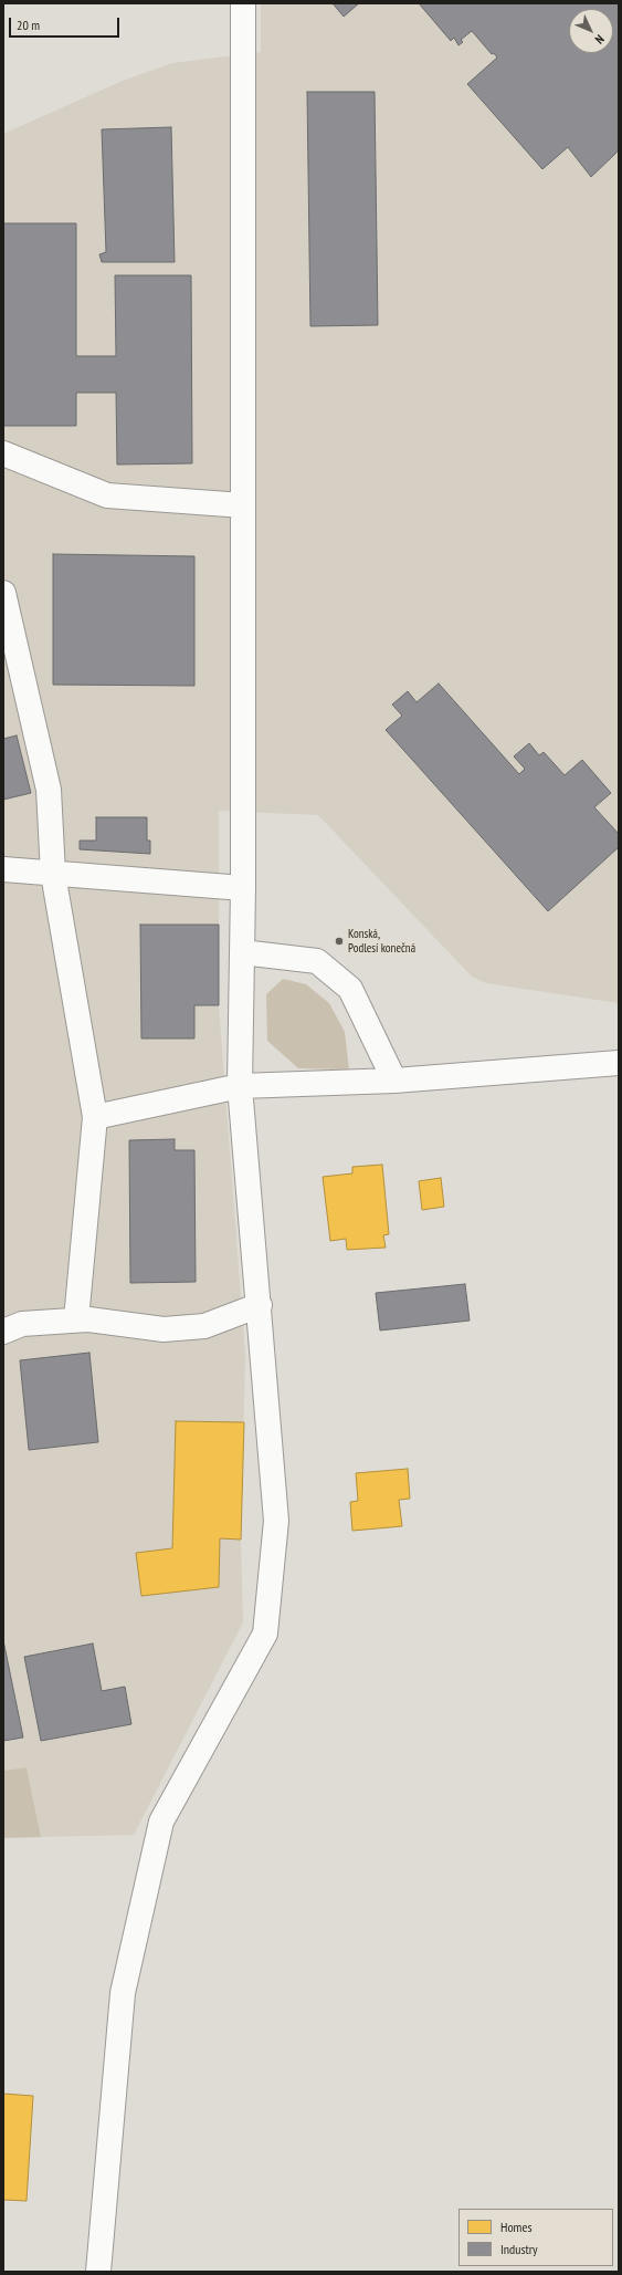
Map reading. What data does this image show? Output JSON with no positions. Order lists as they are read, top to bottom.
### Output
{
  "places": ["Konská, Podlesí konečná"],
  "legend": ["Homes", "Industry"],
  "scale_bar": "20 m",
  "north": "bottom right"
}
